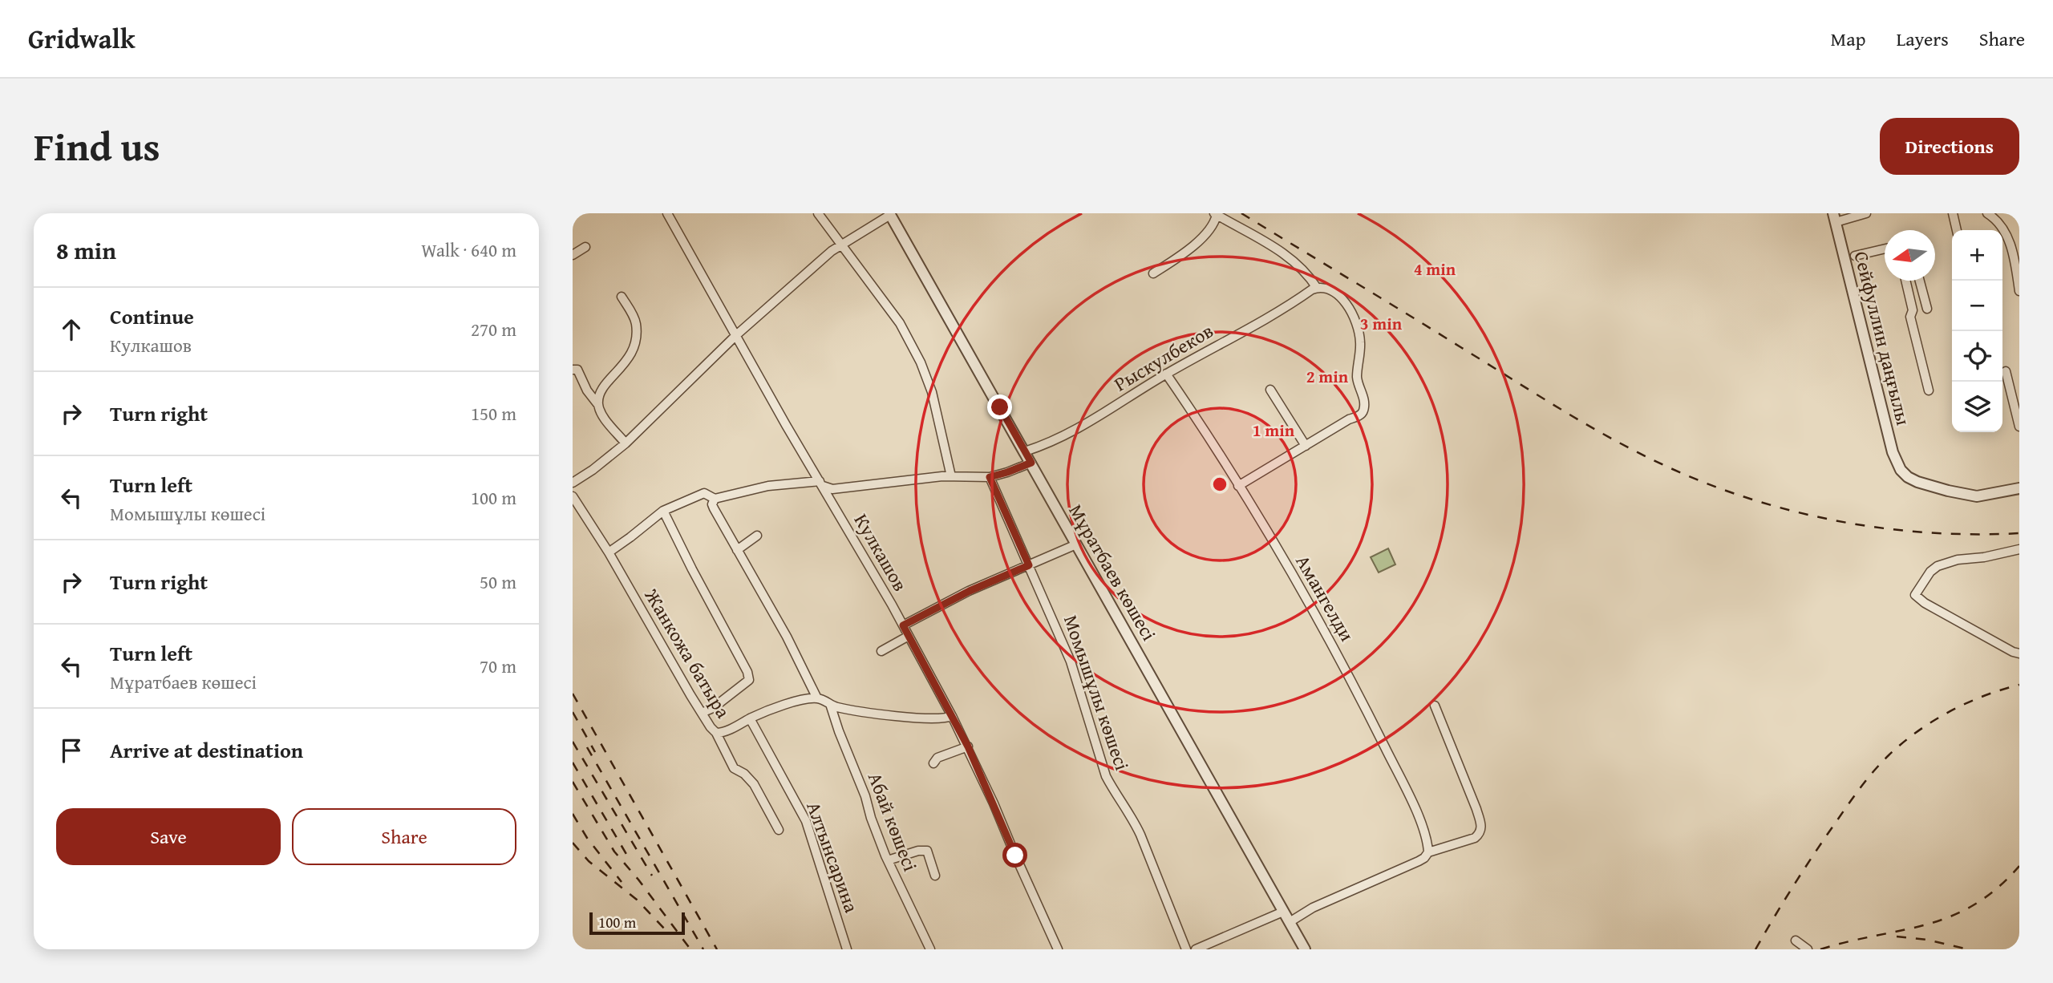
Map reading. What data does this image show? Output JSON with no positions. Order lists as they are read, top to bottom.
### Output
{
  "streets": {
    "street": [
      "Сейфуллин даңғылы",
      "Рыскулбеков",
      "Кулкашов",
      "Мұратбаев көшесі",
      "Амангелди",
      "Жанкожа батыра",
      "Момышұлы көшесі",
      "Абай көшесі",
      "Алтынсарина"
    ]
  },
  "crossings": [
    ["Рыскулбеков", "Мұратбаев көшесі"],
    ["Рыскулбеков", "Амангелди"],
    ["Жанкожа батыра", "Алтынсарина"]
  ],
  "scale_bar": "100 m",
  "north": "left",
  "page": {
    "header": "Gridwalk",
    "nav": ["Map", "Layers", "Share"],
    "title": "Find us",
    "buttons": [
      "Directions",
      ["Save", "Share"]
    ],
    "heading": ["8 min", "Walk · 640 m"],
    "map_buttons": ["+", "−"],
    "list": [
      ["Continue", "Кулкашов", "270 m"],
      ["Turn right", "150 m"],
      ["Turn left", "Момышұлы көшесі", "100 m"],
      ["Turn right", "50 m"],
      ["Turn left", "Мұратбаев көшесі", "70 m"],
      "Arrive at destination"
    ],
    "scale": "100 m"
  },
  "rings": [
    "4 min",
    "3 min",
    "2 min",
    "1 min"
  ]
}
